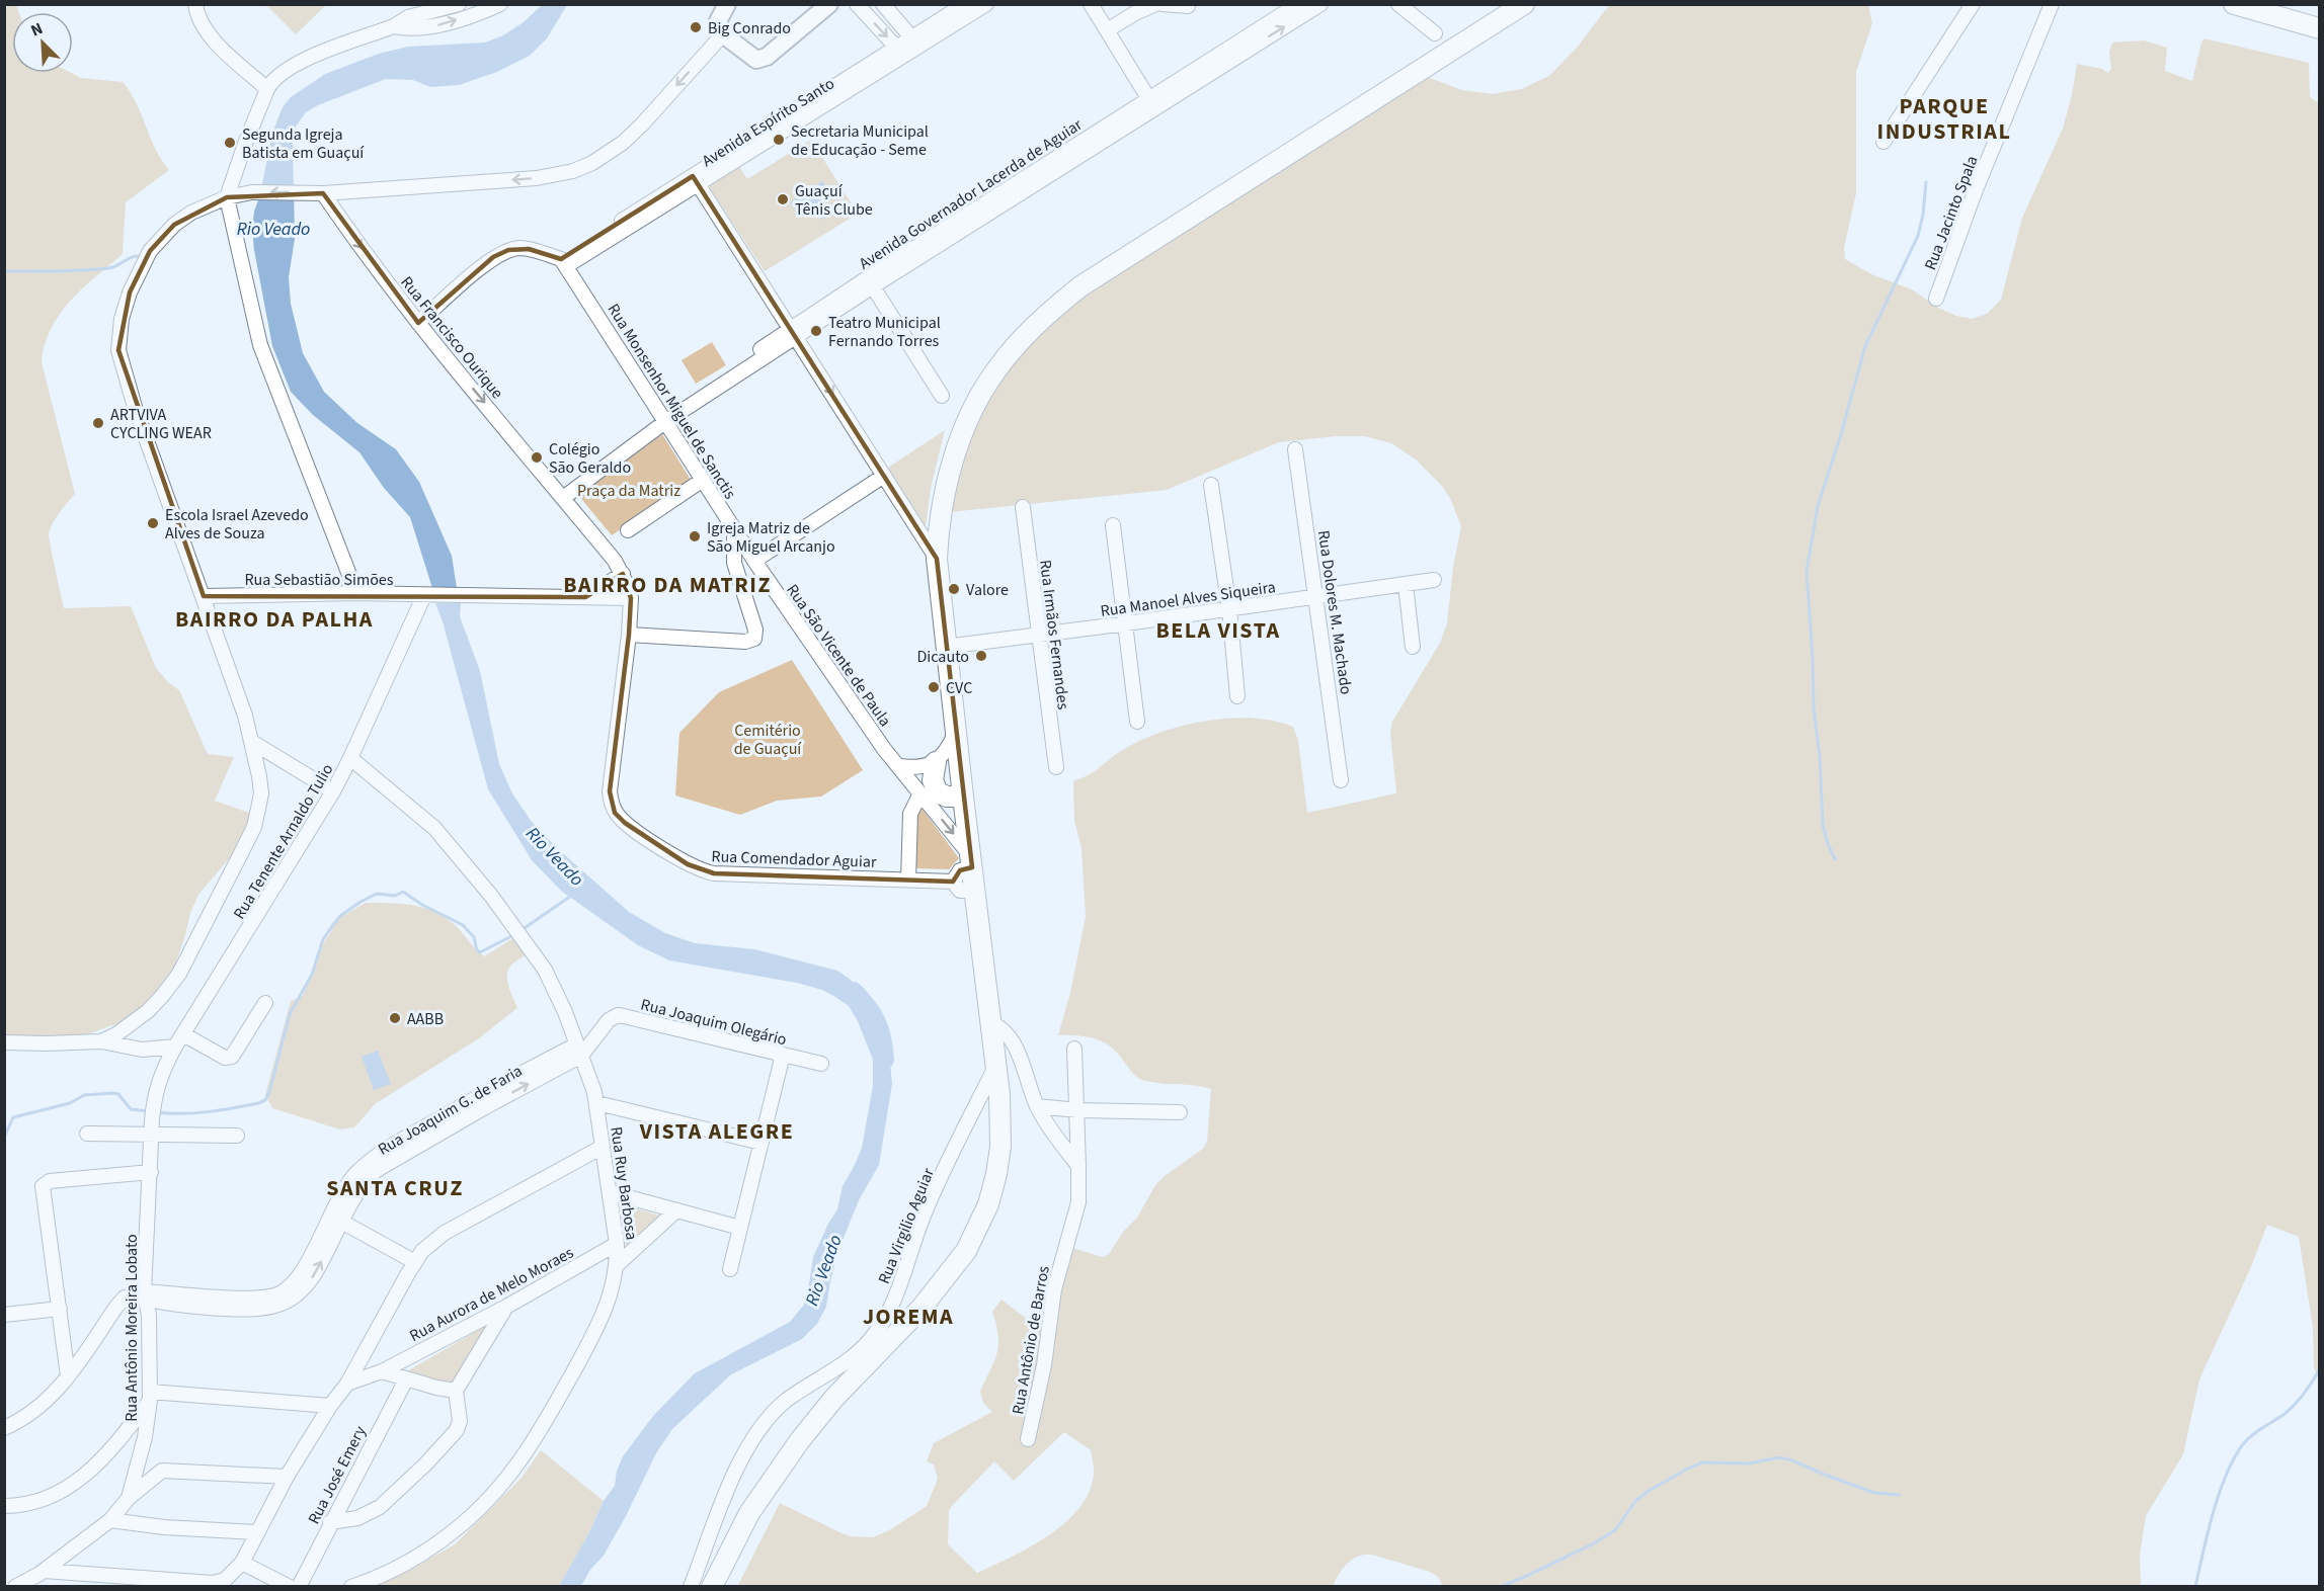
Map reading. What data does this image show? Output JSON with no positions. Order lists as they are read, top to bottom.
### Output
{
  "streets": {
    "street": [
      "Avenida Espírito Santo",
      "Avenida Governador Lacerda de Aguiar",
      "Rua Jacinto Spala",
      "Rua Francisco Ourique",
      "Rua Monsenhor Miguel de Sanctis",
      "Rua Sebastião Simões",
      "Rua Manoel Alves Siqueira",
      "Rua Dolores M. Machado",
      "Rua Irmãos Fernandes",
      "Rua São Vicente de Paula",
      "Rua Tenente Arnaldo Tulio",
      "Rua Comendador Aguiar",
      "Rua Joaquim Olegário",
      "Rua Joaquim G. de Faria",
      "Rua Ruy Barbosa",
      "Rua Virgilio Aguiar",
      "Rua Aurora de Melo Moraes",
      "Rua Antônio Moreira Lobato",
      "Rua Antônio de Barros",
      "Rua José Emery"
    ]
  },
  "crossings": [
    ["Avenida Espírito Santo", "Rua Monsenhor Miguel de Sanctis"],
    ["Avenida Governador Lacerda de Aguiar", "Rua Monsenhor Miguel de Sanctis"],
    ["Rua Monsenhor Miguel de Sanctis", "Rua São Vicente de Paula"],
    ["Rua Sebastião Simões", "Rua Tenente Arnaldo Tulio"],
    ["Rua Sebastião Simões", "Rua Comendador Aguiar"],
    ["Rua Manoel Alves Siqueira", "Rua Dolores M. Machado"],
    ["Rua Manoel Alves Siqueira", "Rua Irmãos Fernandes"],
    ["Rua Tenente Arnaldo Tulio", "Rua Ruy Barbosa"],
    ["Rua Tenente Arnaldo Tulio", "Rua Antônio Moreira Lobato"],
    ["Rua Joaquim Olegário", "Rua Joaquim G. de Faria"],
    ["Rua Joaquim Olegário", "Rua Ruy Barbosa"],
    ["Rua Joaquim G. de Faria", "Rua Ruy Barbosa"],
    ["Rua Joaquim G. de Faria", "Rua Antônio Moreira Lobato"],
    ["Rua Ruy Barbosa", "Rua Aurora de Melo Moraes"]
  ],
  "one_way": ["Rua Francisco Ourique"],
  "districts": [
    "PARQUE INDUSTRIAL",
    "BAIRRO DA MATRIZ",
    "BAIRRO DA PALHA",
    "BELA VISTA",
    "VISTA ALEGRE",
    "SANTA CRUZ",
    "JOREMA"
  ],
  "water": ["Rio Veado"],
  "parks": ["Praça da Matriz", "Cemitério de Guaçuí"],
  "places": [
    "Big Conrado",
    "Secretaria Municipal de Educação - Seme",
    "Segunda Igreja Batista em Guaçuí",
    "Guaçuí Tênis Clube",
    "Teatro Municipal Fernando Torres",
    "ARTVIVA CYCLING WEAR",
    "Colégio São Geraldo",
    "Escola Israel Azevedo Alves de Souza",
    "Igreja Matriz de São Miguel Arcanjo",
    "Valore",
    "Dicauto",
    "CVC",
    "AABB"
  ],
  "north": "top left"
}
